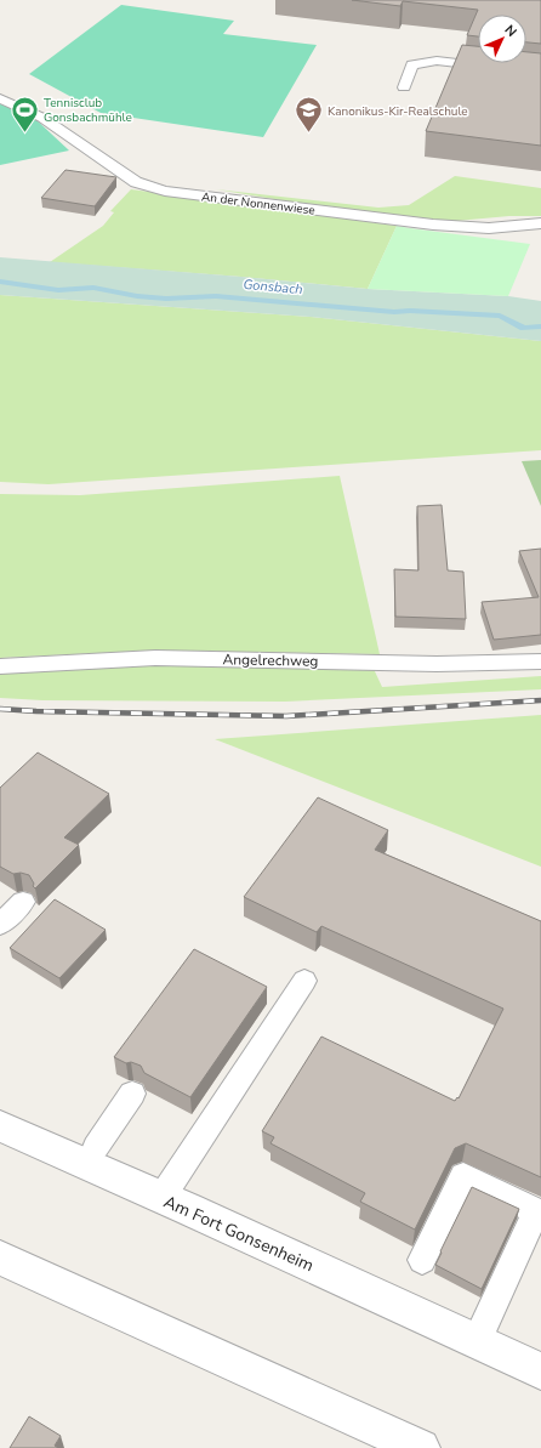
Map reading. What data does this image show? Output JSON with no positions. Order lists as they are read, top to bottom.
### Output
{
  "streets": {
    "street": ["Am Fort Gonsenheim"],
    "lane": ["An der Nonnenwiese", "Angelrechweg"]
  },
  "water": ["Gonsbach"],
  "places": {
    "sports": ["Tennisclub Gonsbachmühle"],
    "school or university": ["Kanonikus-Kir-Realschule"]
  },
  "north": "top right"
}
